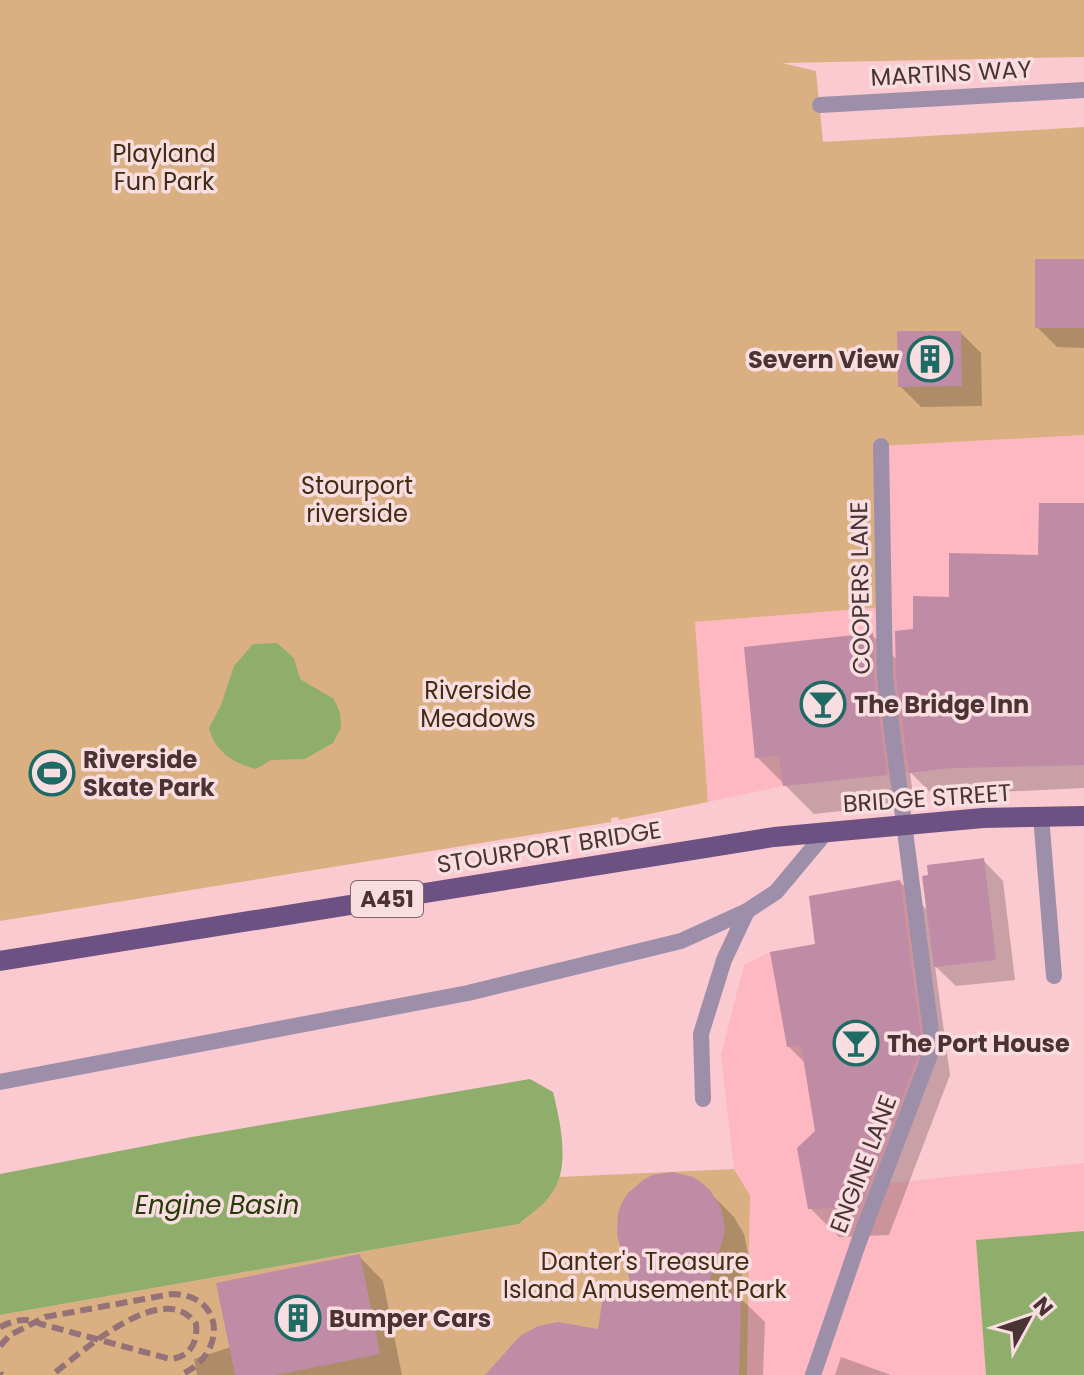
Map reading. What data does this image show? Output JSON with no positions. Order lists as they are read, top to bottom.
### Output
{
  "streets": {
    "main road": ["BRIDGE STREET", "STOURPORT BRIDGE", "A451"],
    "street": ["MARTINS WAY", "COOPERS LANE", "ENGINE LANE"]
  },
  "crossings": [
    ["COOPERS LANE", "BRIDGE STREET"],
    ["COOPERS LANE", "ENGINE LANE"],
    ["BRIDGE STREET", "STOURPORT BRIDGE"],
    ["BRIDGE STREET", "ENGINE LANE"]
  ],
  "water": ["Engine Basin"],
  "parks": [
    "Playland Fun Park",
    "Stourport riverside",
    "Riverside Meadows",
    "Danter's Treasure Island Amusement Park"
  ],
  "places": {
    "building": ["Severn View", "Bumper Cars"],
    "bar": ["The Bridge Inn", "The Port House"],
    "sports": ["Riverside Skate Park"]
  },
  "north": "top right"
}
